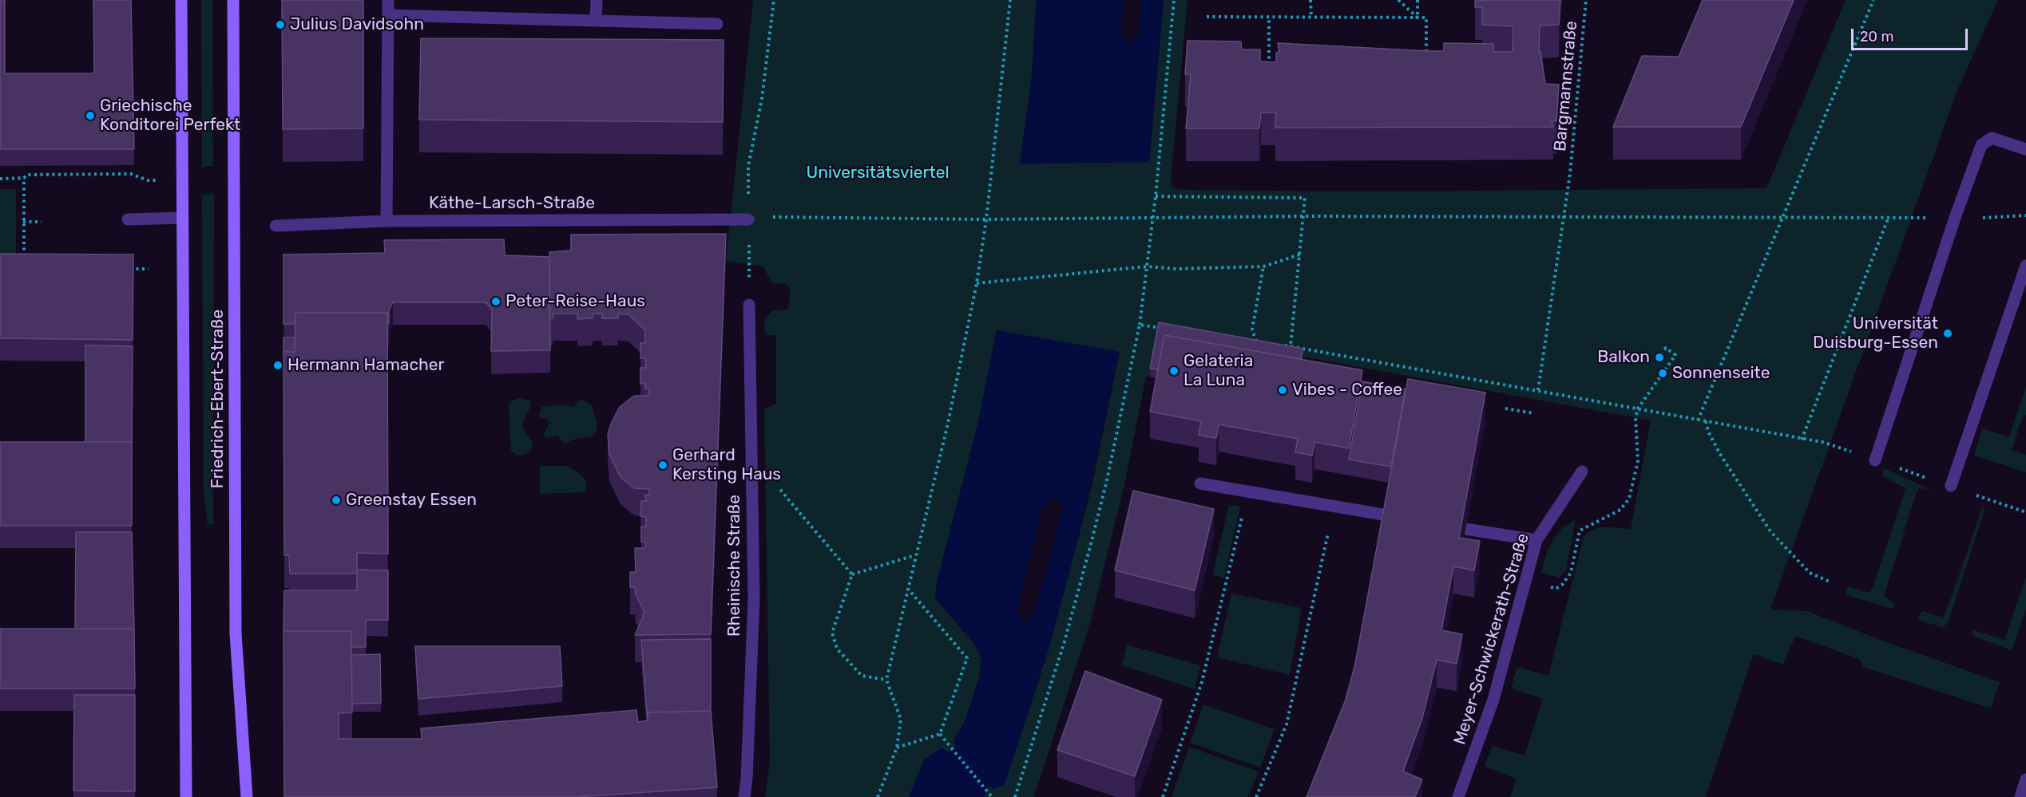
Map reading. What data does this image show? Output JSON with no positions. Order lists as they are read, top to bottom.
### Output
{
  "streets": {
    "main road": ["Friedrich-Ebert-Straße"],
    "street": ["Käthe-Larsch-Straße", "Rheinische Straße", "Meyer-Schwickerath-Straße"],
    "path": ["Bargmannstraße"]
  },
  "parks": ["Universitätsviertel"],
  "places": [
    "Julius Davidsohn",
    "Griechische Konditorei Perfekt",
    "Peter-Reise-Haus",
    "Universität Duisburg-Essen",
    "Balkon",
    "Hermann Hamacher",
    "Gelateria La Luna",
    "Sonnenseite",
    "Vibes - Coffee",
    "Gerhard Kersting Haus",
    "Greenstay Essen"
  ],
  "scale_bar": "20 m"
}
